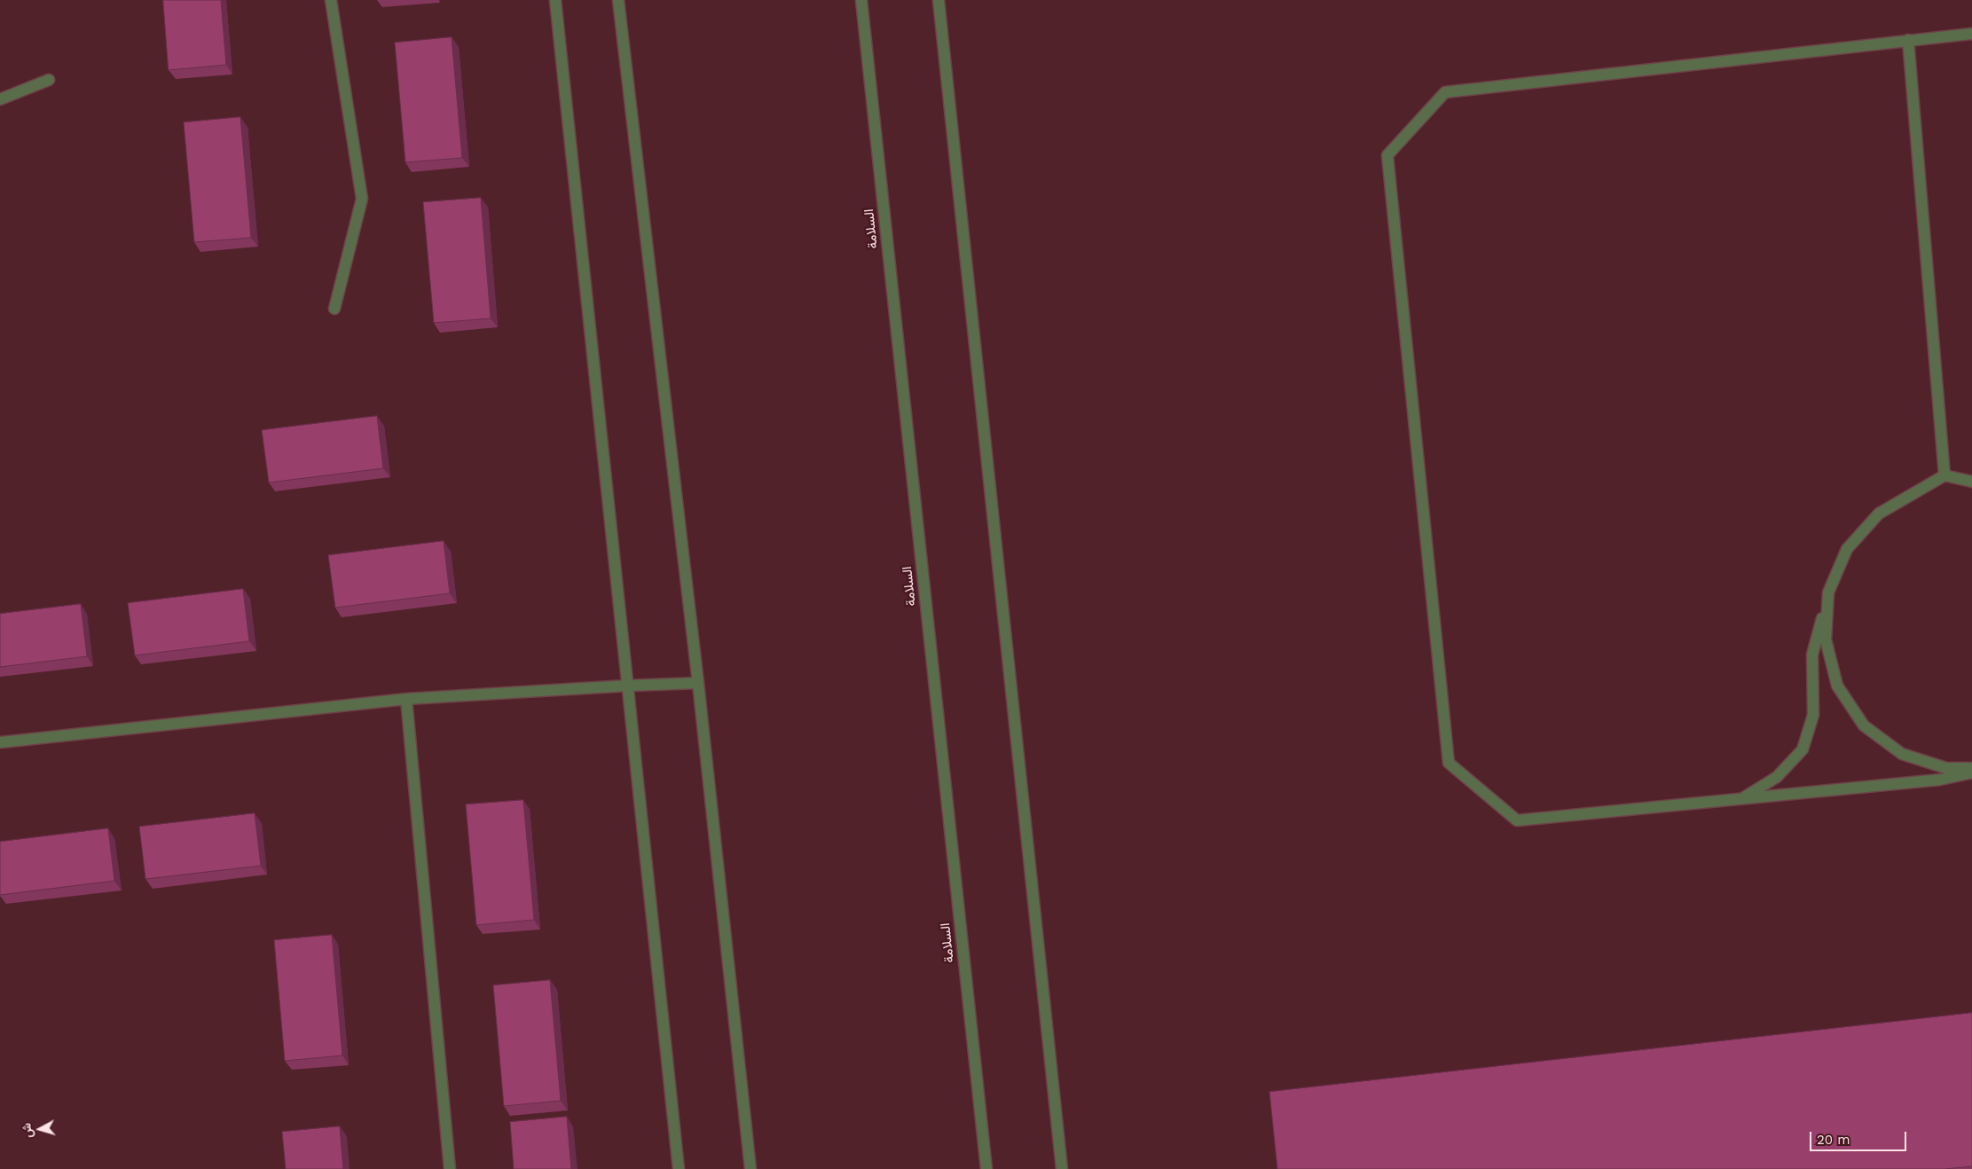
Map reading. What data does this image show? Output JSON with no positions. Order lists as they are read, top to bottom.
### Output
{
  "streets": {
    "street": ["السلامة"]
  },
  "scale_bar": "20 m",
  "north": "left"
}
